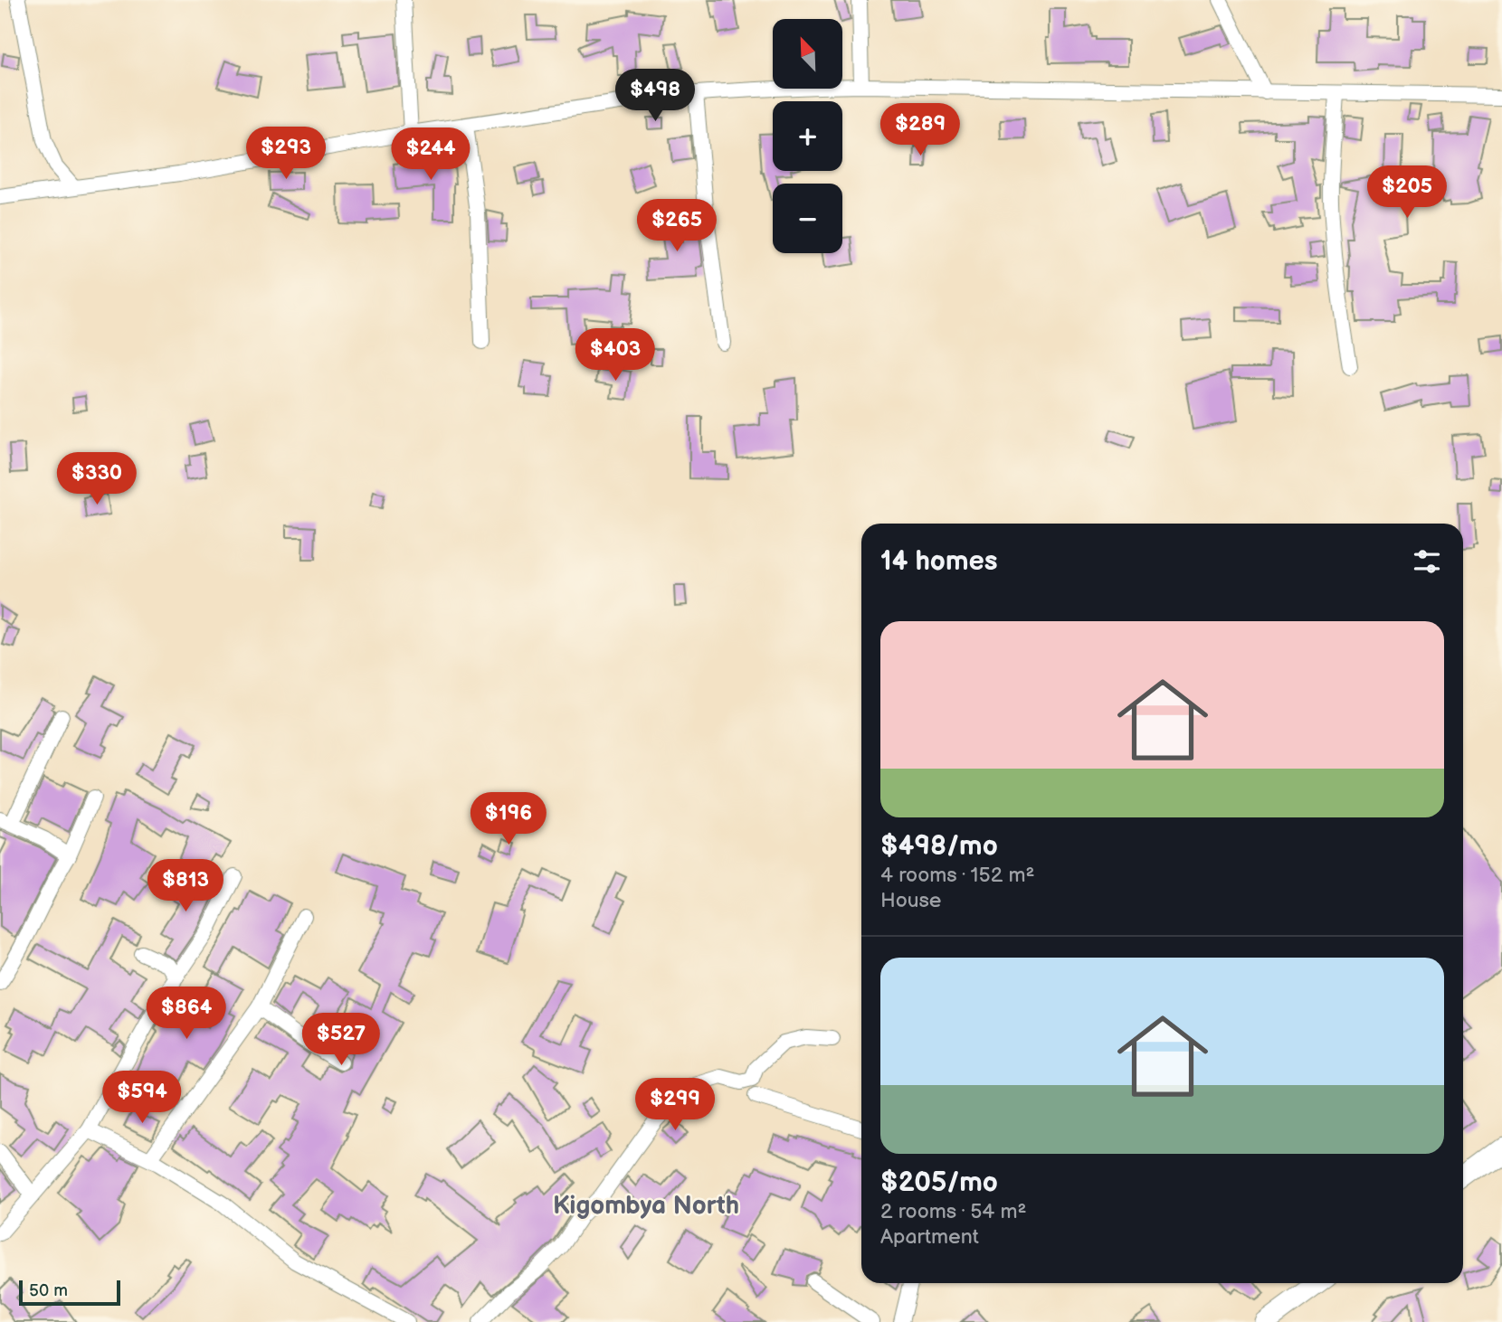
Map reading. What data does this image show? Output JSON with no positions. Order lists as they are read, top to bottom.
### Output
{
  "districts": ["Kigombya North"],
  "scale_bar": "50 m",
  "north": "top left",
  "page": {
    "map_buttons": ["+", "−"],
    "price": [
      "$498",
      "$289",
      "$293",
      "$244",
      "$205",
      "$265",
      "$403",
      "$330",
      "$196",
      "$813",
      "$864",
      "$527",
      "$594",
      "$299"
    ],
    "heading": "14 homes",
    "list": [
      {
        "name": "$498/mo",
        "note": "4 rooms · 152 m² · House"
      },
      {
        "name": "$205/mo",
        "note": "2 rooms · 54 m² · Apartment"
      }
    ],
    "scale": "50 m"
  }
}
